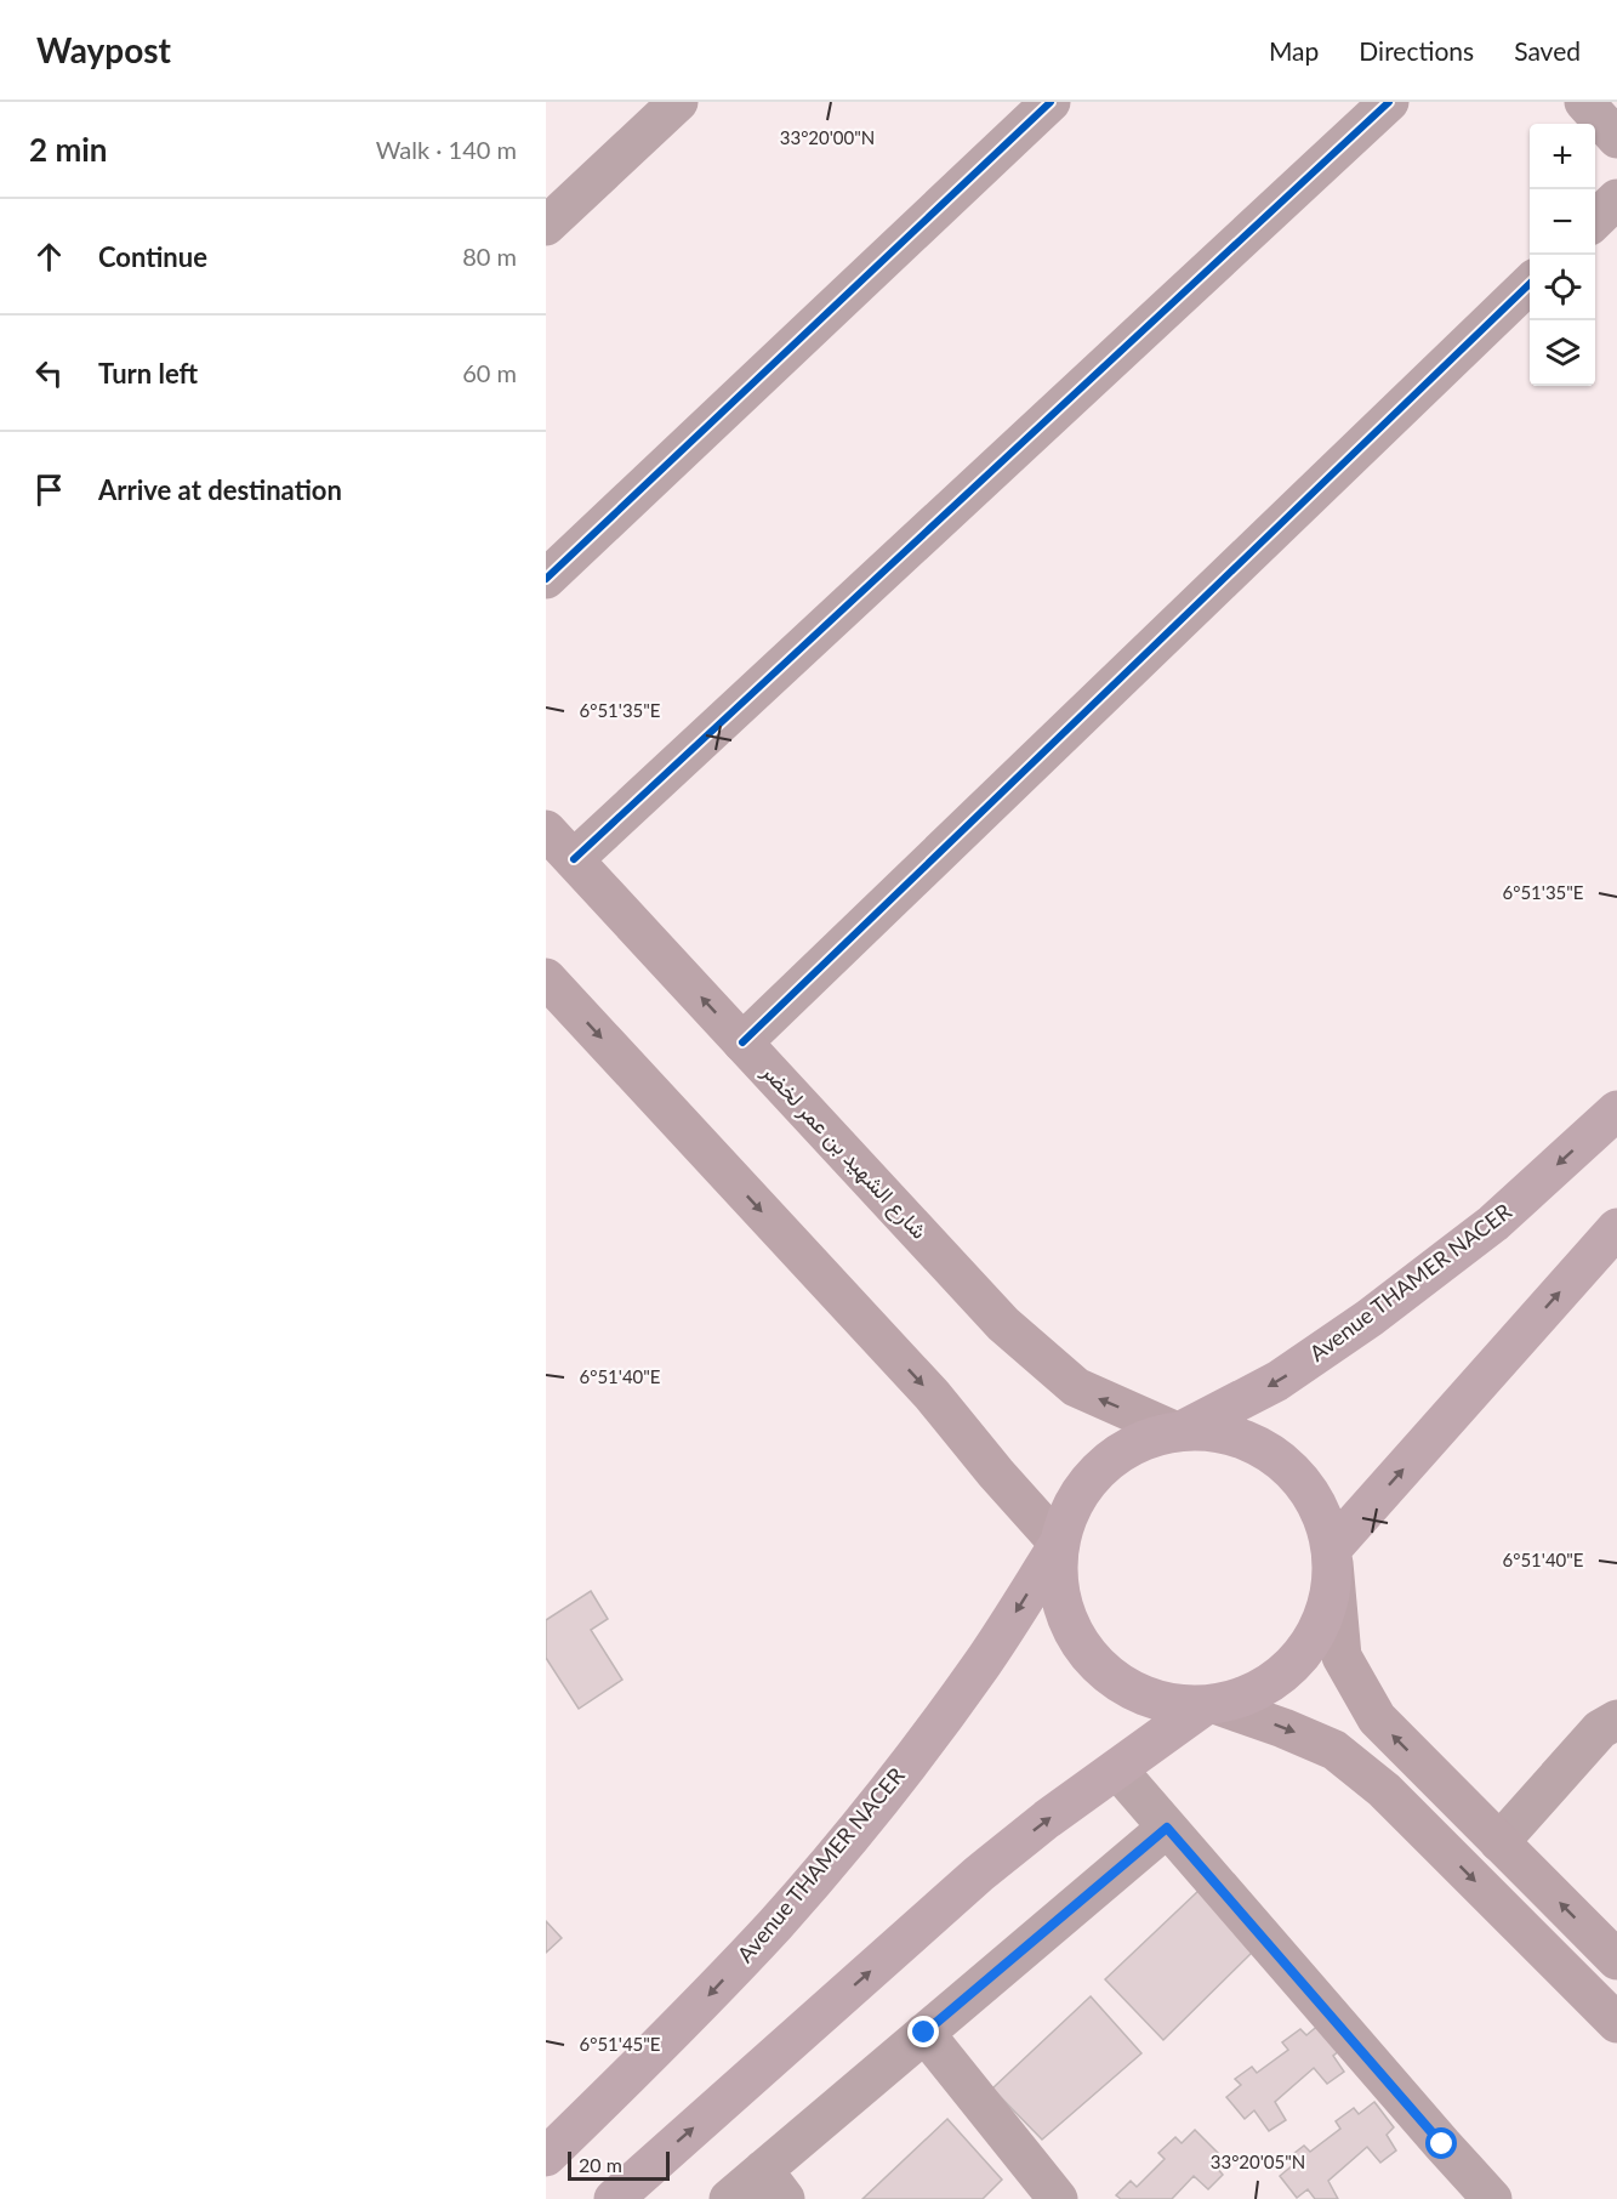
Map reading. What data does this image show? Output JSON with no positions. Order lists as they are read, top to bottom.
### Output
{
  "streets": {
    "highway": ["Avenue THAMER NACER"],
    "main road": ["شارع الشهيد بن عمر لخضر"]
  },
  "crossings": [
    ["شارع الشهيد بن عمر لخضر", "Avenue THAMER NACER"]
  ],
  "scale_bar": "20 m",
  "page": {
    "header": "Waypost",
    "nav": ["Map", "Directions", "Saved"],
    "heading": ["2 min", "Walk · 140 m"],
    "map_buttons": ["+", "−"],
    "list": [
      ["Continue", "80 m"],
      ["Turn left", "60 m"],
      "Arrive at destination"
    ],
    "scale": "20 m"
  },
  "coordinates": [
    "33°20'00\"N",
    "6°51'35\"E",
    "6°51'40\"E",
    "6°51'45\"E",
    "33°20'05\"N"
  ]
}
